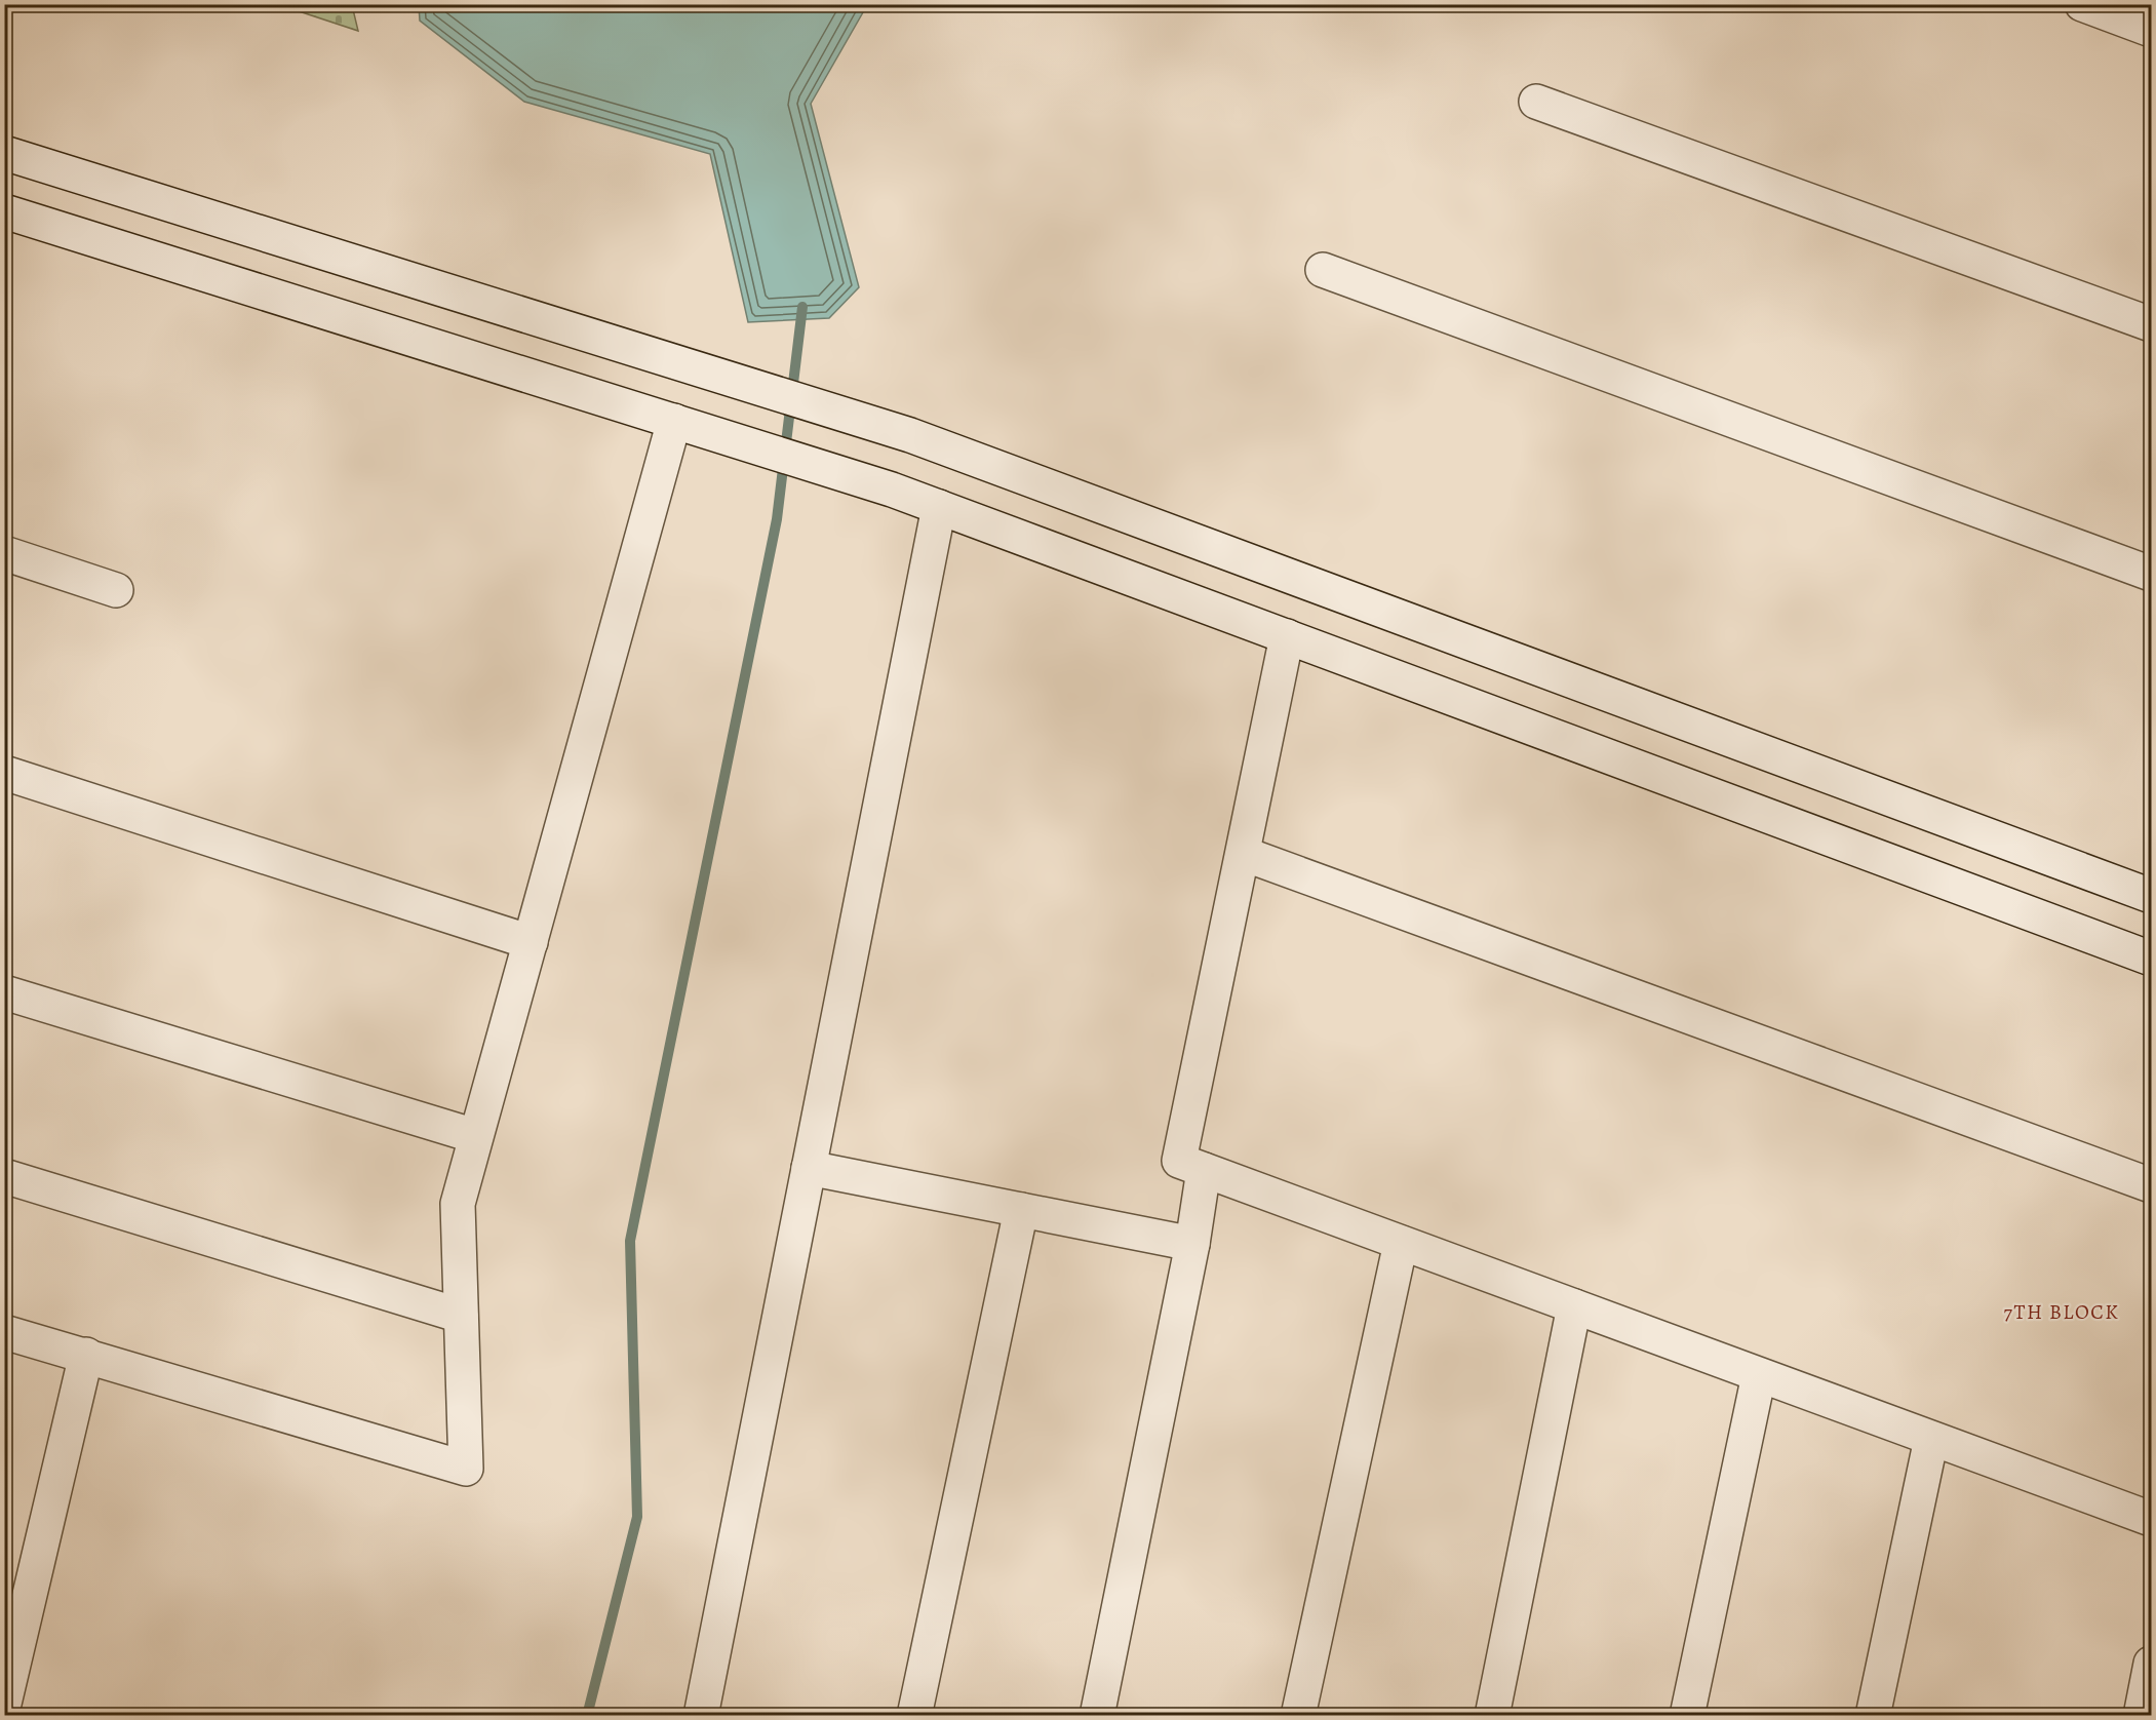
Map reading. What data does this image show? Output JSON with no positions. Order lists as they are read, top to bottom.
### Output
{
  "districts": ["7TH BLOCK"]
}
